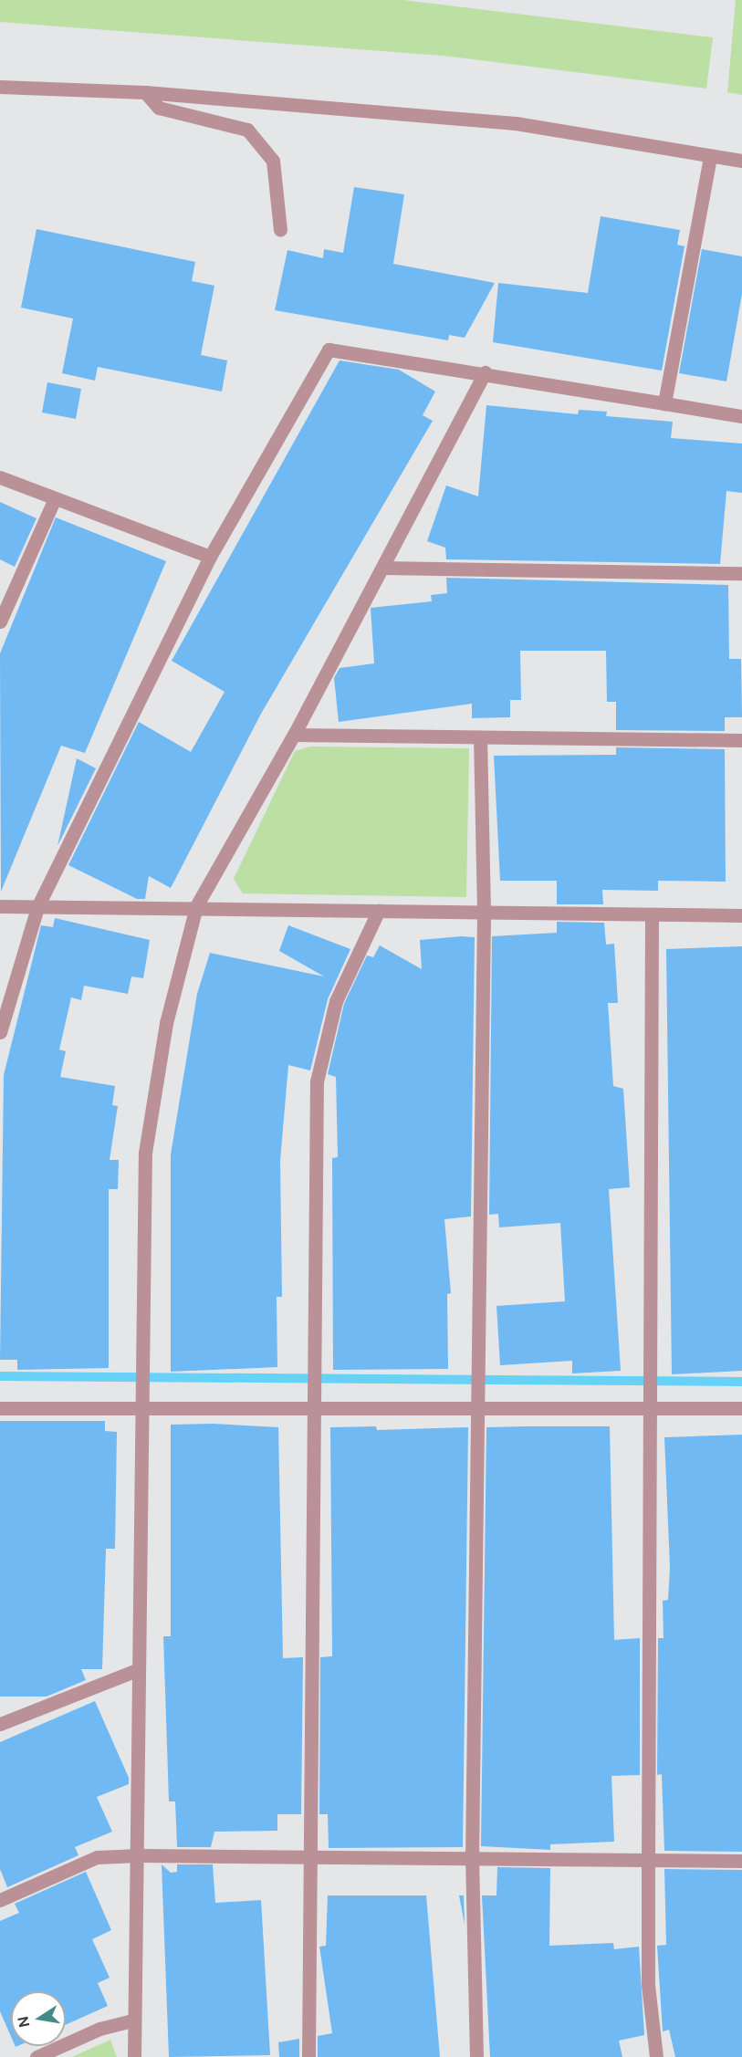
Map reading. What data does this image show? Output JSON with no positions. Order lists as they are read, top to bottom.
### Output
{
  "north": "left"
}
